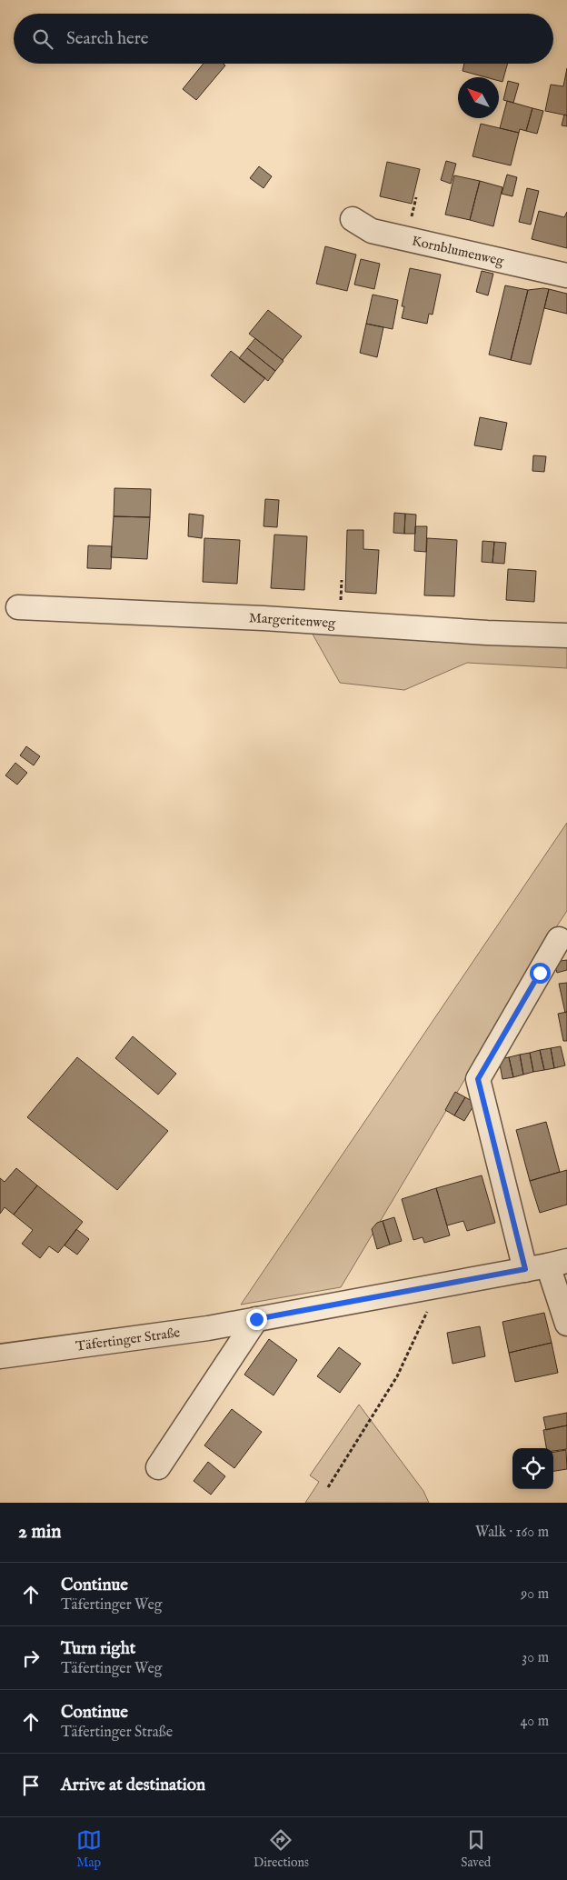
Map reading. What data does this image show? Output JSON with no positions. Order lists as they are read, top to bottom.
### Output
{
  "streets": {
    "street": ["Kornblumenweg", "Margeritenweg", "Täfertinger Straße"]
  },
  "north": "top left",
  "page": {
    "search": "Search here",
    "heading": ["2 min", "Walk · 160 m"],
    "list": [
      ["Continue", "Täfertinger Weg", "90 m"],
      ["Turn right", "Täfertinger Weg", "30 m"],
      ["Continue", "Täfertinger Straße", "40 m"],
      "Arrive at destination"
    ],
    "nav": ["Map", "Directions", "Saved"]
  }
}
